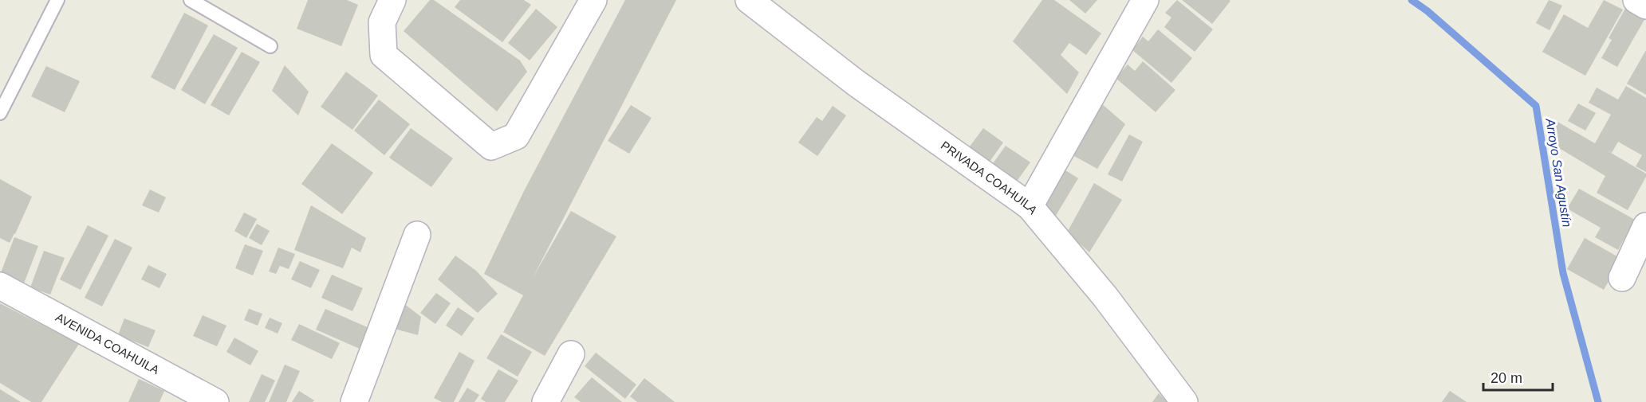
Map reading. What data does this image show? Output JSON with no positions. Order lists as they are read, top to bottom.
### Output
{
  "streets": {
    "street": ["PRIVADA COAHUILA", "AVENIDA COAHUILA"]
  },
  "water": ["Arroyo San Agustín"],
  "scale_bar": "20 m"
}
